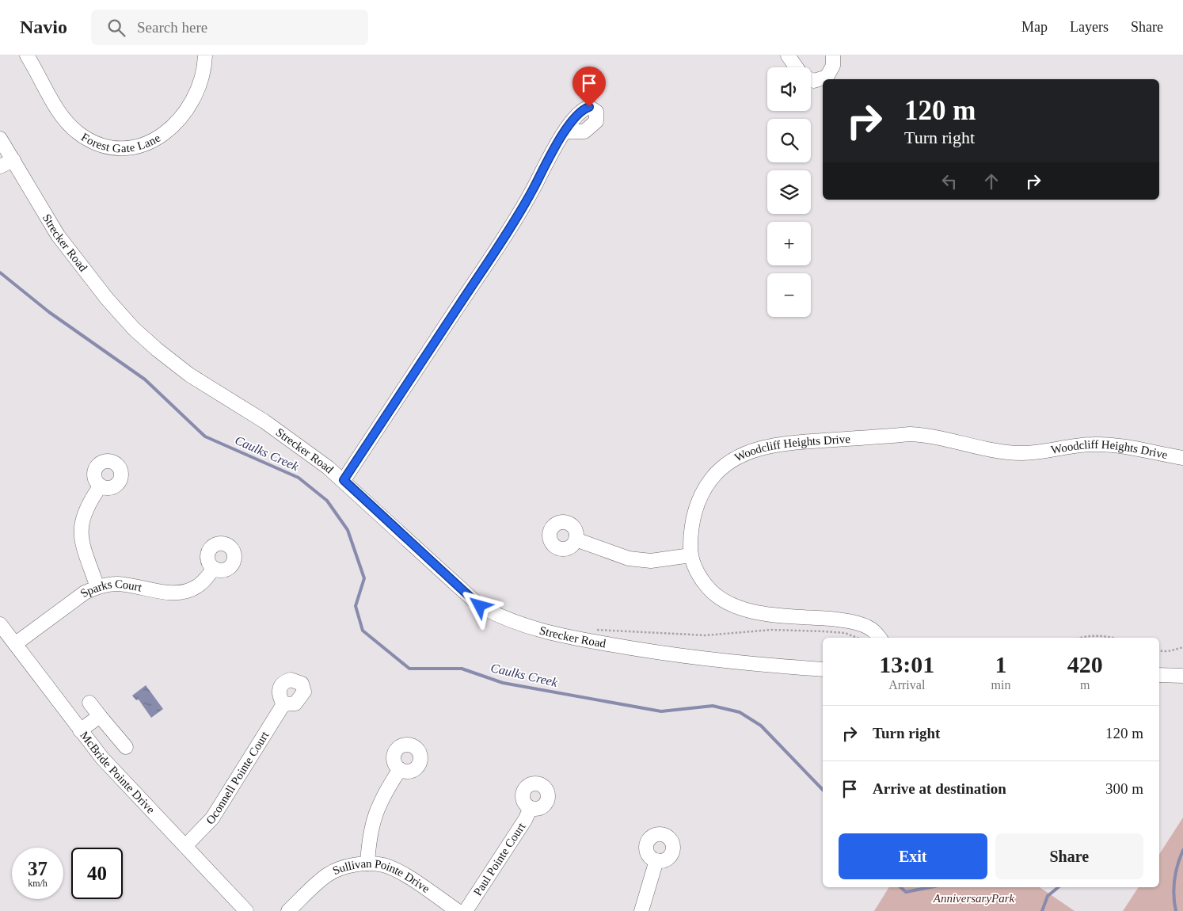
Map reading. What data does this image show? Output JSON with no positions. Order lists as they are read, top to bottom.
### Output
{
  "streets": {
    "street": [
      "Forest Gate Lane",
      "Strecker Road",
      "Woodcliff Heights Drive",
      "Sparks Court",
      "McBride Pointe Drive",
      "Oconnell Pointe Court",
      "Paul Pointe Court",
      "Sullivan Pointe Drive"
    ]
  },
  "crossings": [
    ["Sparks Court", "McBride Pointe Drive"],
    ["McBride Pointe Drive", "Oconnell Pointe Court"]
  ],
  "water": ["Caulks Creek"],
  "parks": ["AnniversaryPark"],
  "page": {
    "header": "Navio",
    "search": "Search here",
    "nav": ["Map", "Layers", "Share"],
    "map_buttons": ["+", "−"],
    "turn": ["120 m", "Turn right"],
    "eta": [
      "13:01",
      "Arrival",
      "1",
      "min",
      "420",
      "m"
    ],
    "list": [
      {
        "name": "Turn right",
        "value": "120 m"
      },
      {
        "name": "Arrive at destination",
        "value": "300 m"
      }
    ],
    "buttons": ["Exit", "Share"],
    "speed": "37 km/h",
    "limit": "40"
  }
}
